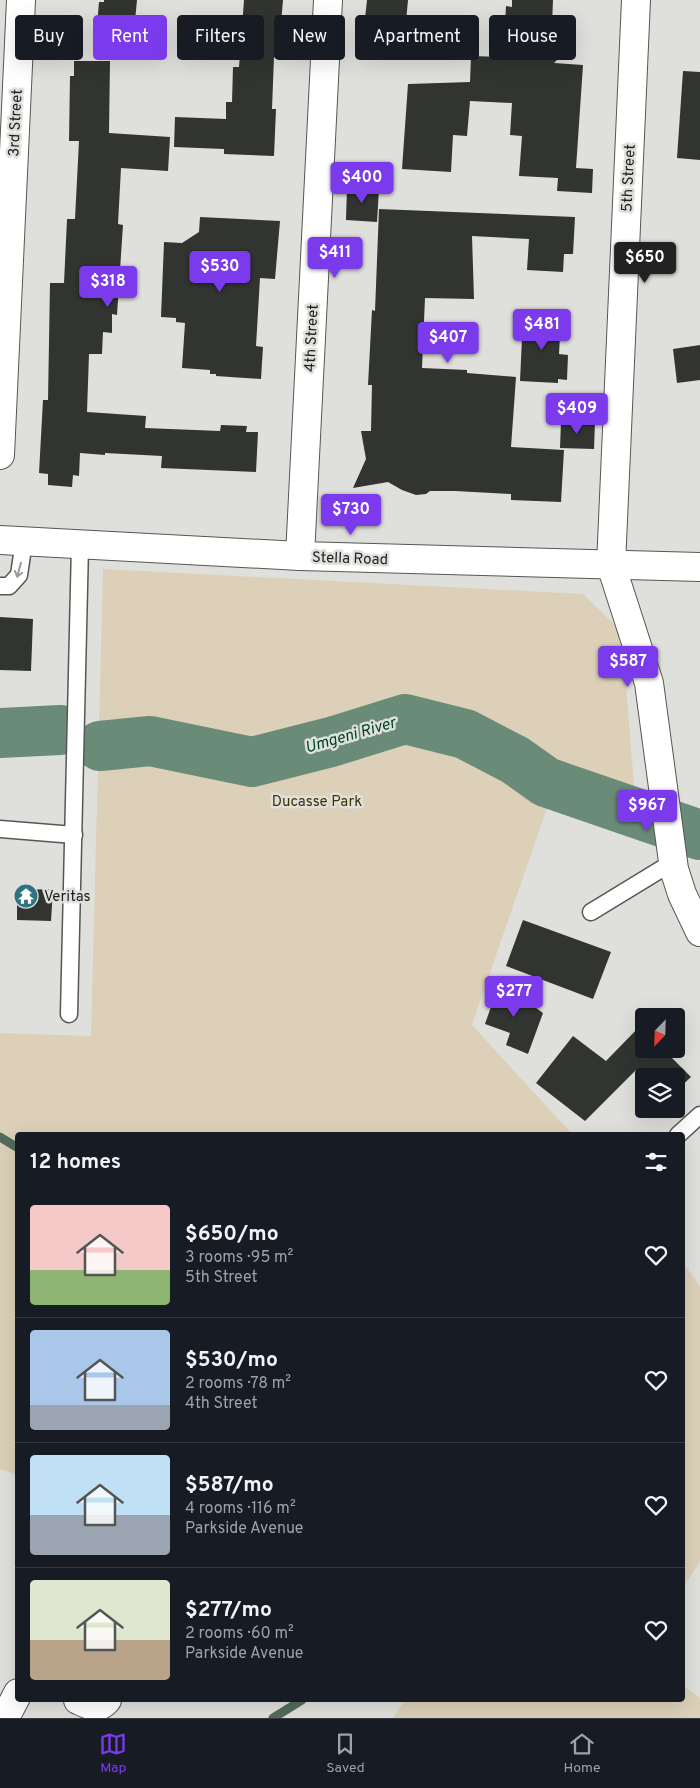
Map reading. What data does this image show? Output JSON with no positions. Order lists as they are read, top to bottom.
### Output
{
  "streets": {
    "street": [
      "3rd Street",
      "5th Street",
      "4th Street",
      "Stella Road"
    ]
  },
  "crossings": [
    ["5th Street", "Stella Road"],
    ["4th Street", "Stella Road"]
  ],
  "water": ["Umgeni River"],
  "parks": ["Ducasse Park"],
  "places": {
    "temple": ["Veritas"]
  },
  "north": "bottom left",
  "page": {
    "chip": [
      "Buy",
      "Rent",
      "Filters",
      "New",
      "Apartment",
      "House"
    ],
    "price": [
      "$400",
      "$411",
      "$650",
      "$530",
      "$318",
      "$481",
      "$407",
      "$409",
      "$730",
      "$587",
      "$967",
      "$277"
    ],
    "heading": "12 homes",
    "list": [
      {
        "name": "$650/mo",
        "note": "3 rooms · 95 m² · 5th Street"
      },
      {
        "name": "$530/mo",
        "note": "2 rooms · 78 m² · 4th Street"
      },
      {
        "name": "$587/mo",
        "note": "4 rooms · 116 m² · Parkside Avenue"
      },
      {
        "name": "$277/mo",
        "note": "2 rooms · 60 m² · Parkside Avenue"
      }
    ],
    "tabs": ["Map", "Saved", "Home"]
  }
}
